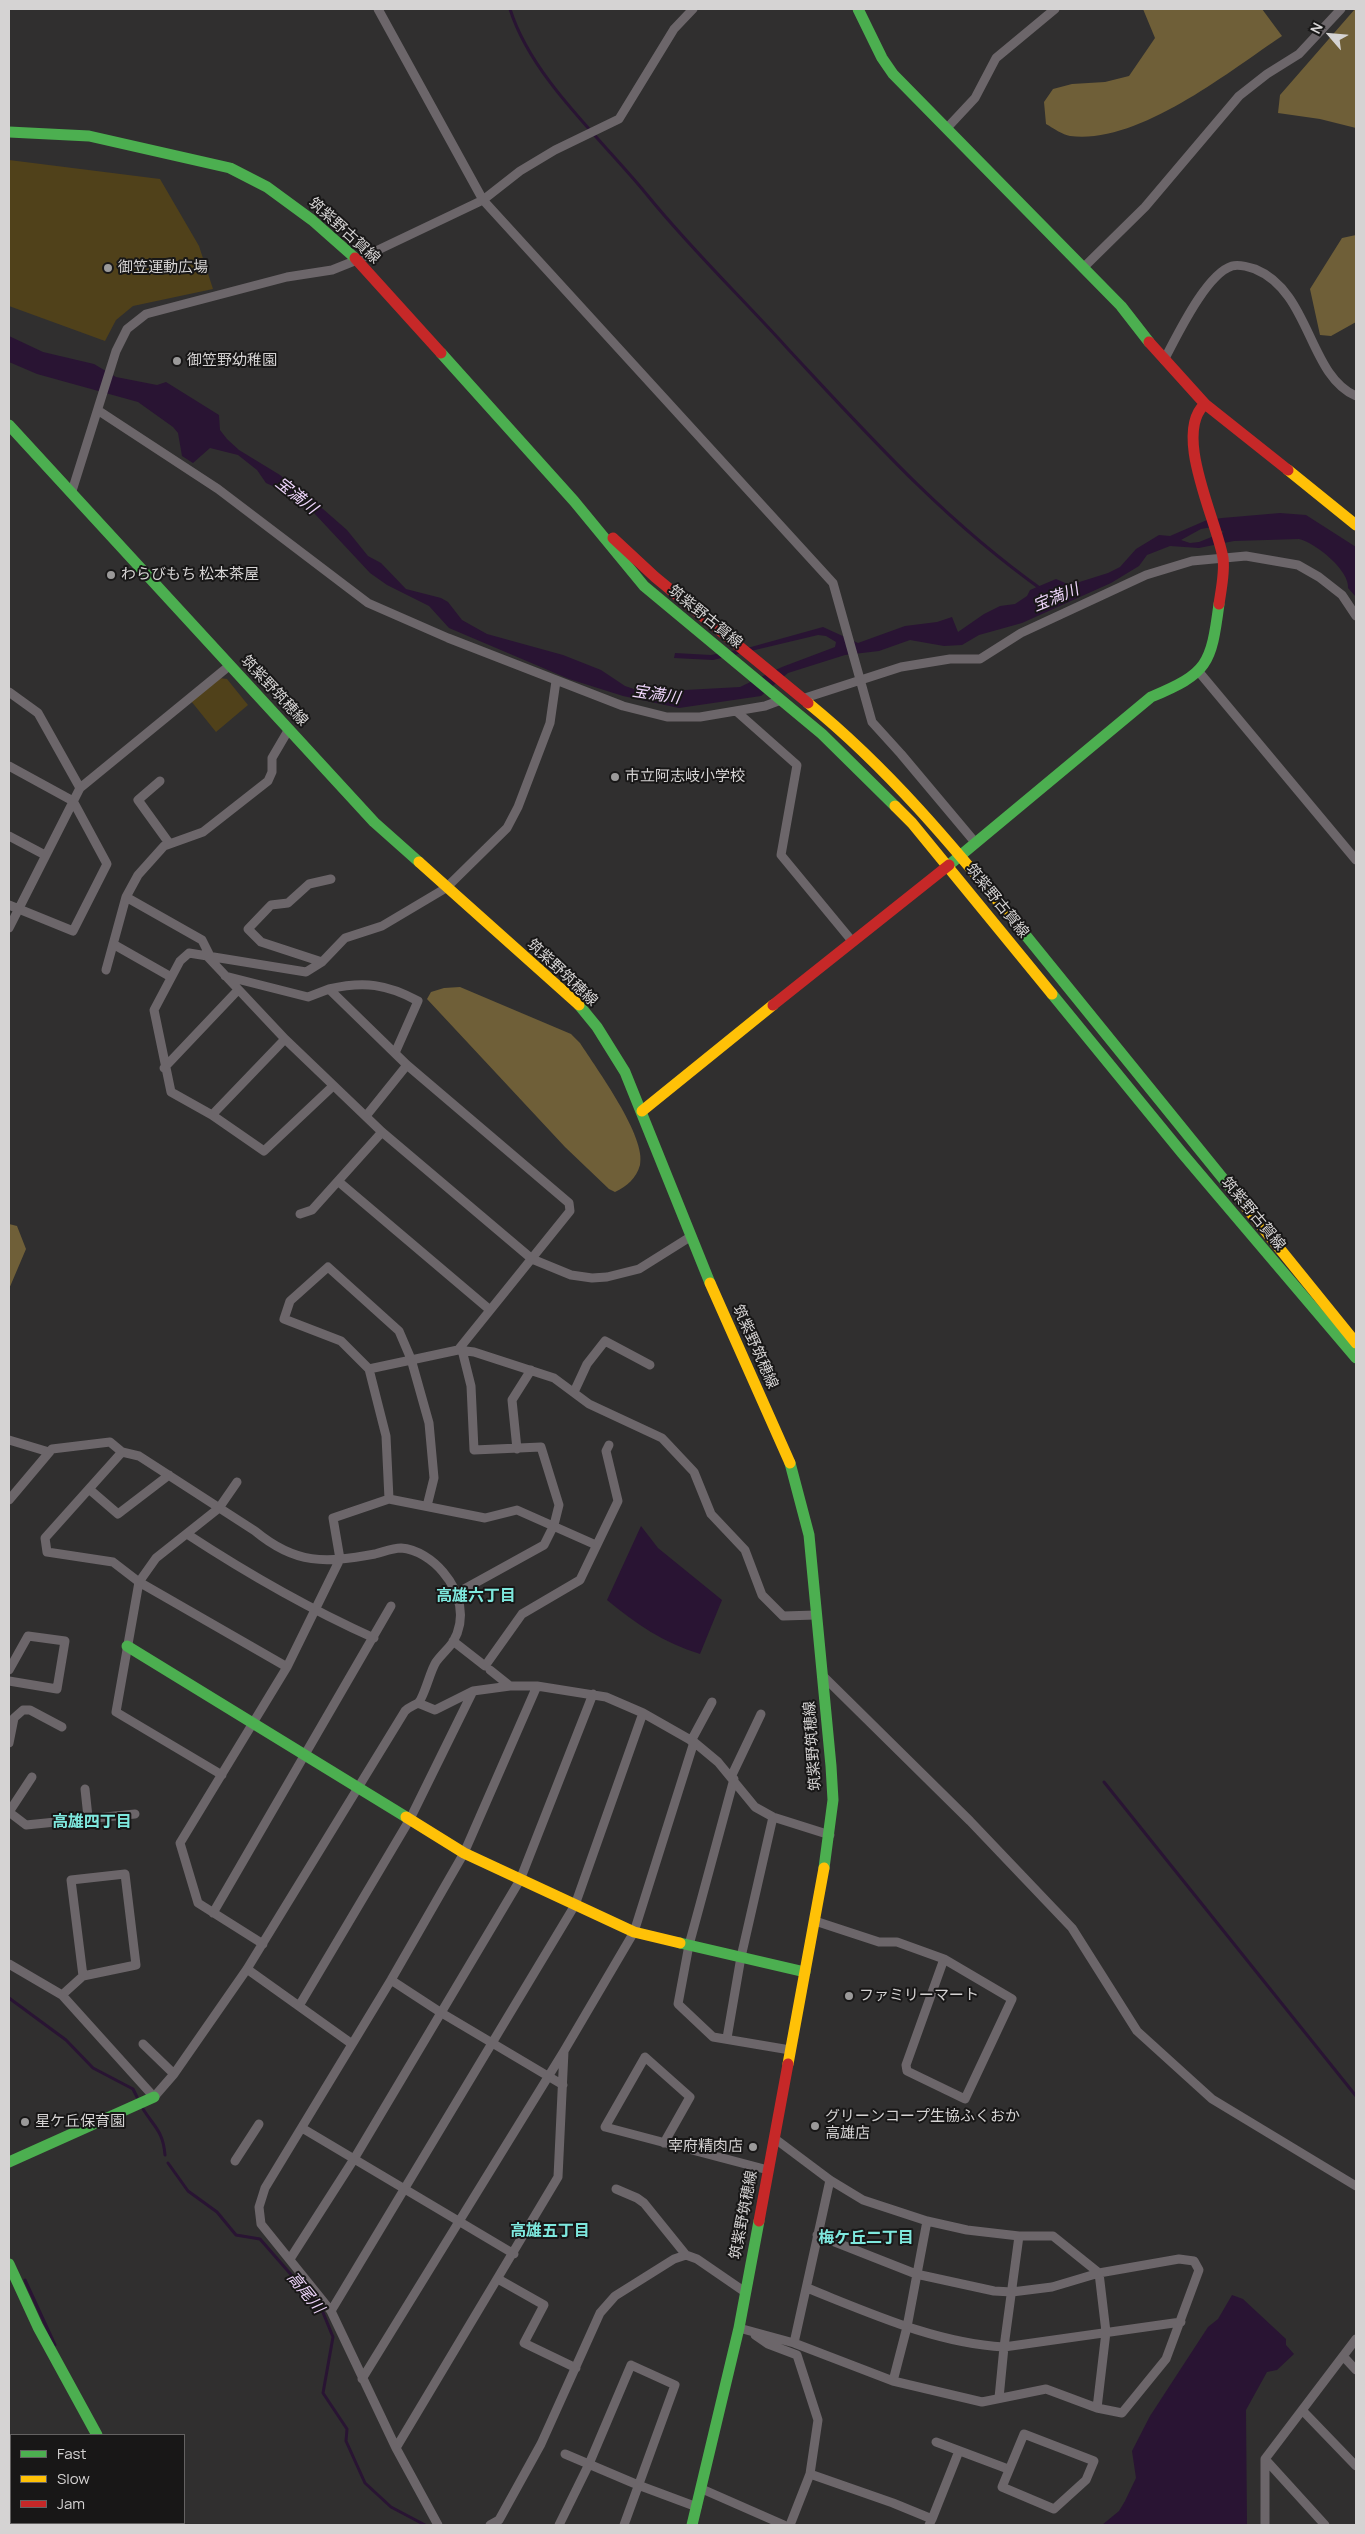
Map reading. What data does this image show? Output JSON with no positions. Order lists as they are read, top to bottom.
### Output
{
  "streets": {
    "main road": ["筑紫野古賀線", "筑紫野筑穂線"]
  },
  "districts": [
    "高雄六丁目",
    "高雄四丁目",
    "高雄五丁目",
    "梅ケ丘二丁目"
  ],
  "water": ["宝満川", "高尾川"],
  "places": [
    "御笠運動広場",
    "御笠野幼稚園",
    "わらびもち 松本茶屋",
    "市立阿志岐小学校",
    "ファミリーマート",
    "星ケ丘保育園",
    "グリーンコープ生協ふくおか 高雄店",
    "宰府精肉店"
  ],
  "legend": ["Fast", "Slow", "Jam"],
  "north": "top left"
}
